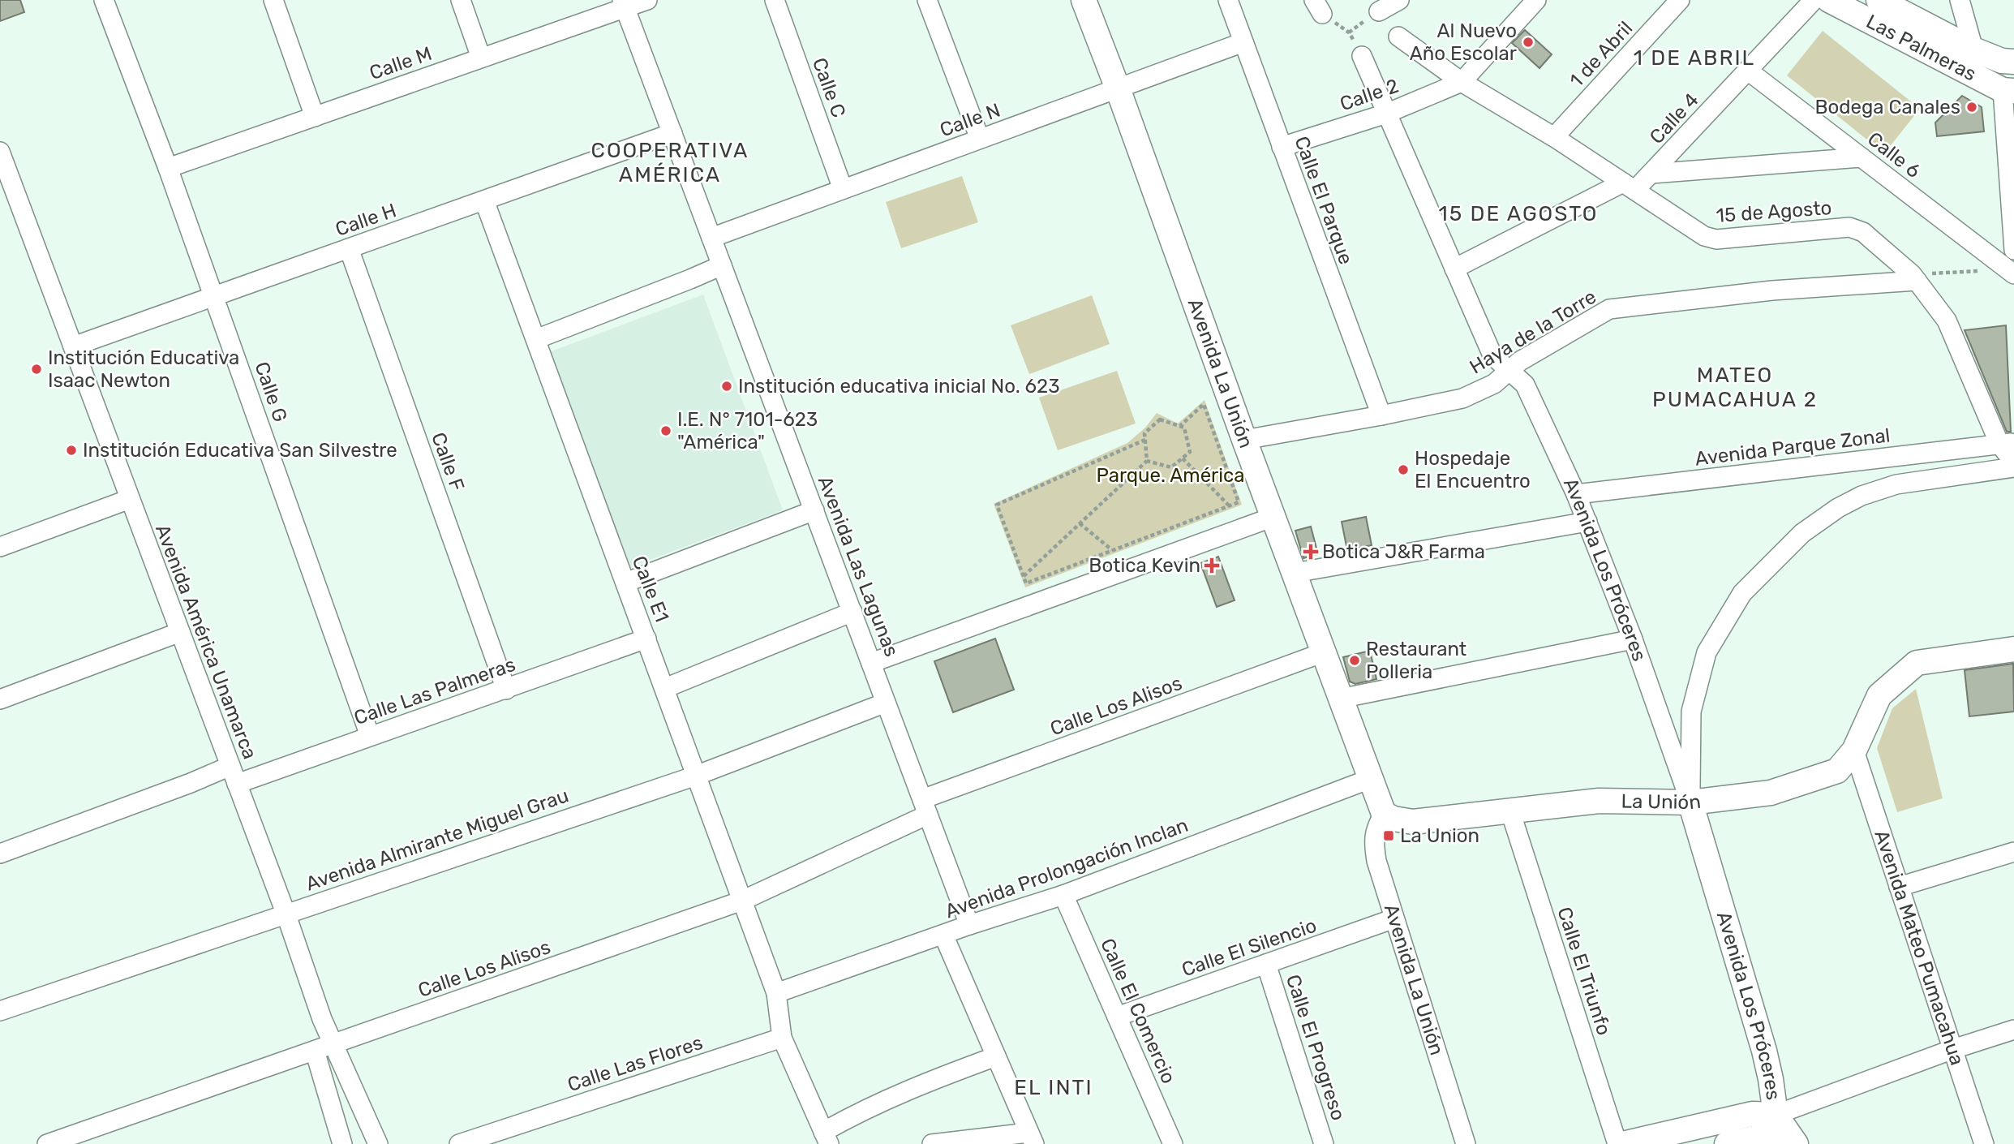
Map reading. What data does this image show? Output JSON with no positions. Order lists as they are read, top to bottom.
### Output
{
  "streets": {
    "street": [
      "Las Palmeras",
      "1 de Abril",
      "Calle M",
      "Calle C",
      "Calle 2",
      "Calle 4",
      "Calle N",
      "Calle 6",
      "Calle El Parque",
      "15 de Agosto",
      "Calle H",
      "Haya de la Torre",
      "Avenida La Unión",
      "Calle G",
      "Avenida Parque Zonal",
      "Calle F",
      "Avenida Las Lagunas",
      "Avenida Los Próceres",
      "Calle E1",
      "Avenida América Unamarca",
      "Calle Las Palmeras",
      "Calle Los Alisos",
      "La Unión",
      "Avenida Almirante Miguel Grau",
      "Avenida Prolongación Inclan",
      "Avenida Mateo Pumacahua",
      "Calle El Silencio",
      "Calle El Triunfo",
      "Calle El Comercio",
      "Calle El Progreso",
      "Calle Las Flores"
    ]
  },
  "crossings": [
    ["1 de Abril", "15 de Agosto"],
    ["Calle M", "Calle G"],
    ["Calle M", "Avenida Las Lagunas"],
    ["Calle C", "Calle N"],
    ["Calle 2", "Calle El Parque"],
    ["Calle 2", "15 de Agosto"],
    ["Calle 2", "Avenida Los Próceres"],
    ["Calle 4", "Calle 6"],
    ["Calle 4", "15 de Agosto"],
    ["Calle 4", "Avenida Los Próceres"],
    ["Calle N", "Calle El Parque"],
    ["Calle N", "Avenida La Unión"],
    ["Calle N", "Avenida Las Lagunas"],
    ["Calle El Parque", "Haya de la Torre"],
    ["15 de Agosto", "Haya de la Torre"],
    ["15 de Agosto", "Avenida Parque Zonal"],
    ["Calle H", "Calle G"],
    ["Calle H", "Calle F"],
    ["Calle H", "Avenida Las Lagunas"],
    ["Calle H", "Calle E1"],
    ["Calle H", "Avenida América Unamarca"],
    ["Haya de la Torre", "Avenida La Unión"],
    ["Haya de la Torre", "Avenida Los Próceres"],
    ["Avenida La Unión", "Calle Los Alisos"],
    ["Avenida La Unión", "La Unión"],
    ["Avenida La Unión", "Avenida Prolongación Inclan"],
    ["Avenida La Unión", "Calle El Silencio"],
    ["Calle G", "Calle Las Palmeras"],
    ["Avenida Parque Zonal", "Avenida Los Próceres"],
    ["Calle F", "Calle Las Palmeras"],
    ["Avenida Las Lagunas", "Calle Los Alisos"],
    ["Avenida Las Lagunas", "Avenida Almirante Miguel Grau"],
    ["Avenida Las Lagunas", "Avenida Prolongación Inclan"],
    ["Avenida Los Próceres", "La Unión"],
    ["Calle E1", "Calle Las Palmeras"],
    ["Calle E1", "Calle Los Alisos"],
    ["Calle E1", "Avenida Almirante Miguel Grau"],
    ["Calle E1", "Avenida Prolongación Inclan"],
    ["Avenida América Unamarca", "Calle Las Palmeras"],
    ["Avenida América Unamarca", "Calle Los Alisos"],
    ["Avenida América Unamarca", "Avenida Almirante Miguel Grau"],
    ["La Unión", "Avenida Mateo Pumacahua"],
    ["La Unión", "Calle El Triunfo"],
    ["Avenida Prolongación Inclan", "Calle El Comercio"],
    ["Calle El Silencio", "Calle El Comercio"],
    ["Calle El Silencio", "Calle El Progreso"]
  ],
  "districts": [
    "1 DE ABRIL",
    "COOPERATIVA AMÉRICA",
    "15 DE AGOSTO",
    "MATEO PUMACAHUA 2",
    "EL INTI"
  ],
  "parks": ["Parque. América"],
  "places": {
    "other": [
      "Al Nuevo Año Escolar",
      "Bodega Canales",
      "Institución Educativa Isaac Newton",
      "Institución educativa inicial No. 623",
      "I.E. N° 7101-623 \"América\"",
      "Institución Educativa San Silvestre",
      "Hospedaje El Encuentro",
      "Restaurant Polleria"
    ],
    "health": ["Botica J&R Farma", "Botica Kevin"],
    "transit": ["La Union"]
  }
}
